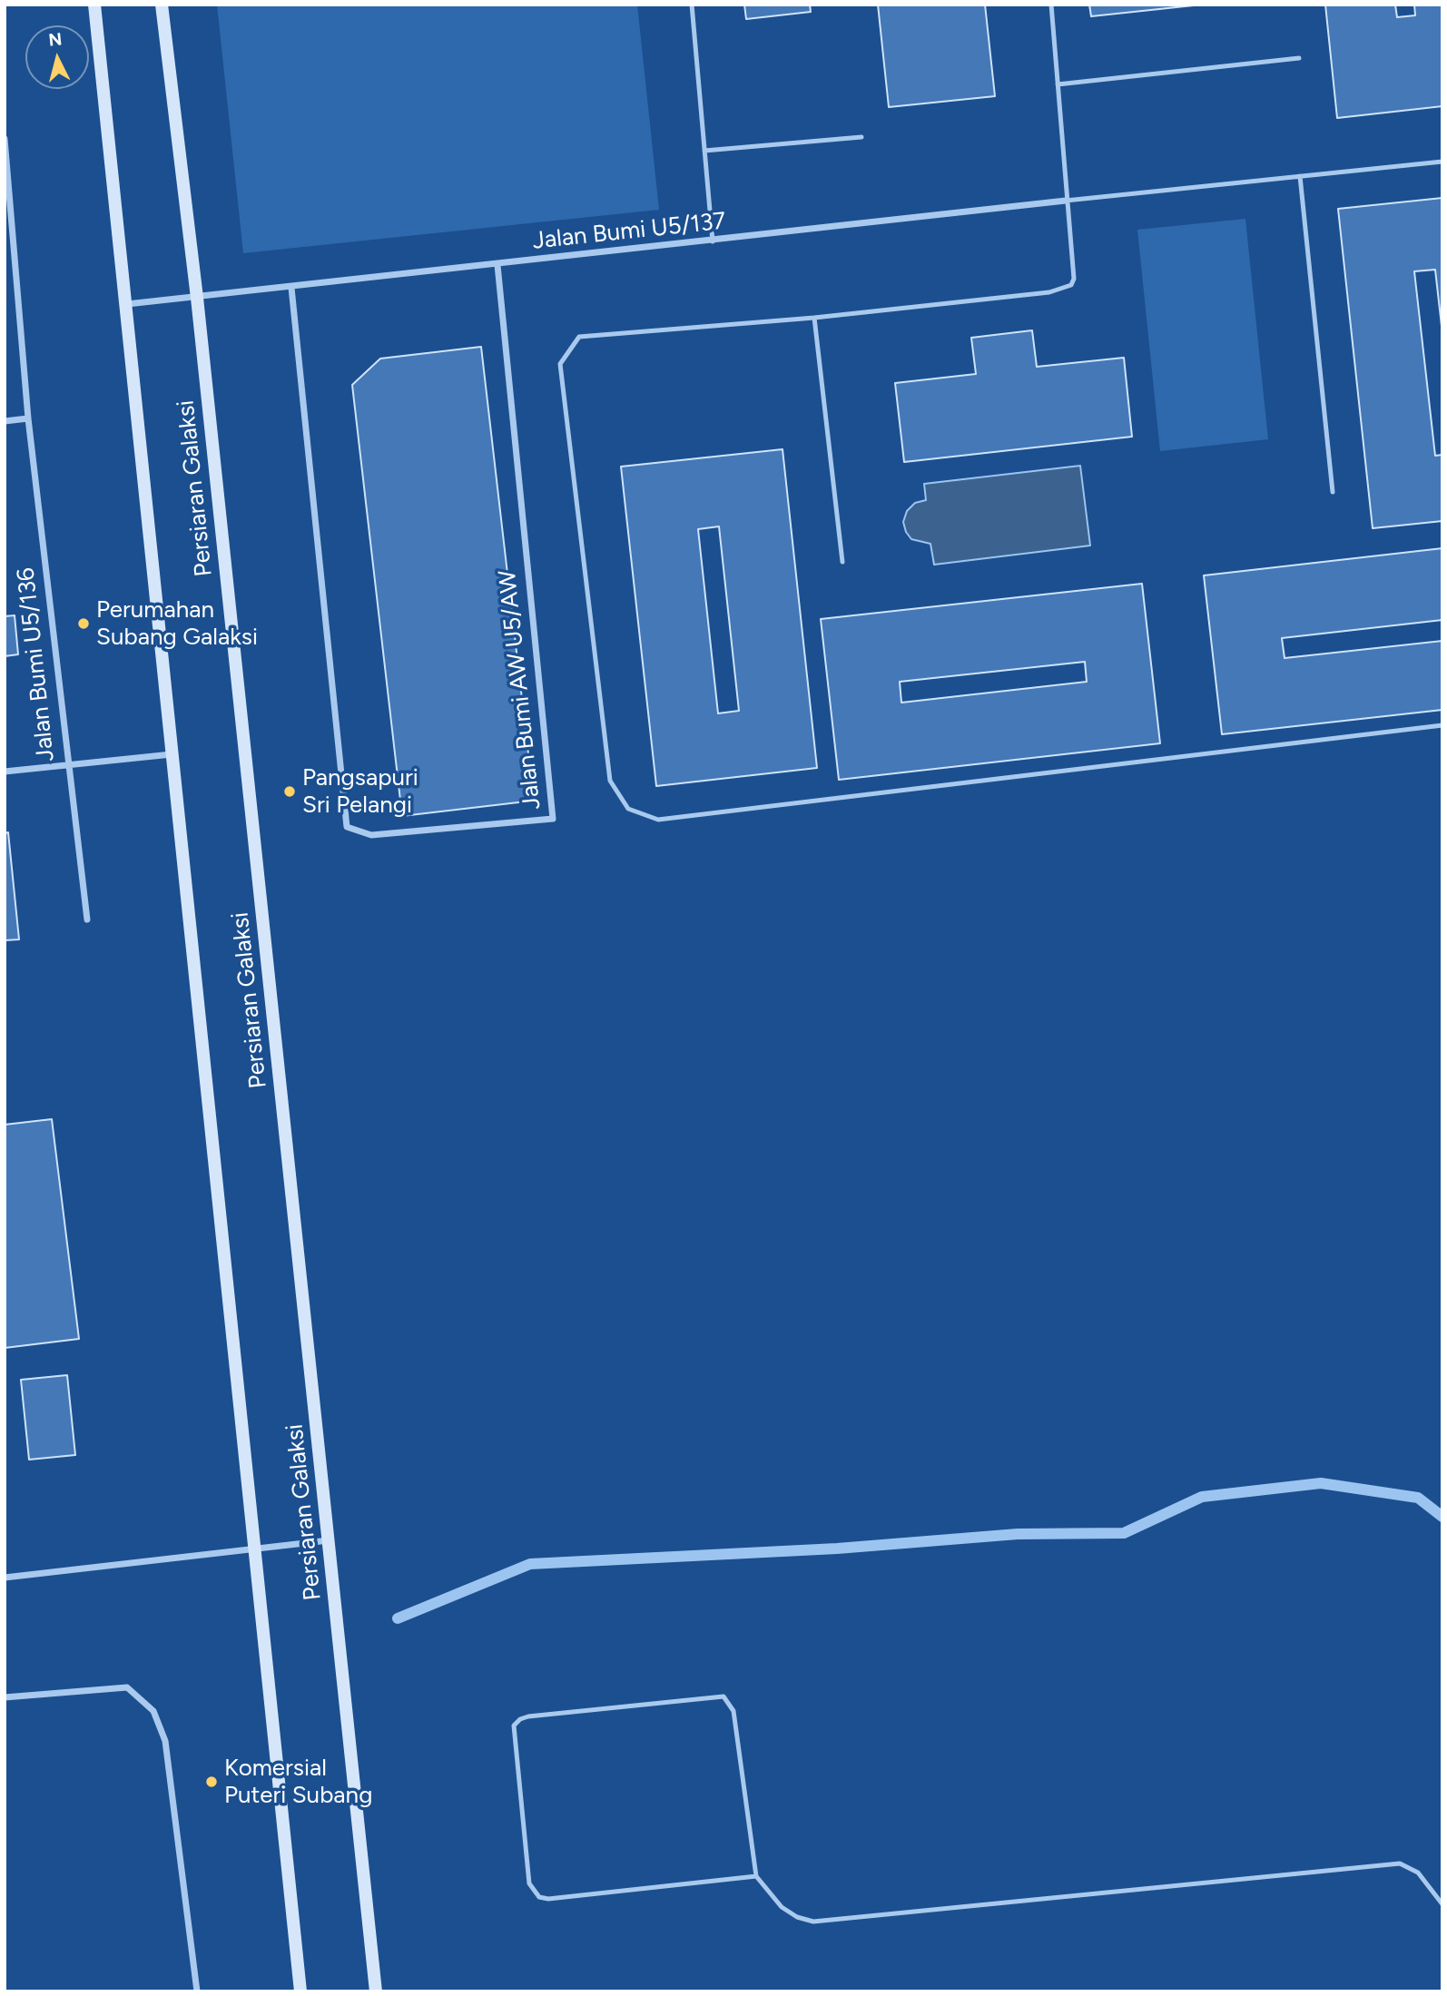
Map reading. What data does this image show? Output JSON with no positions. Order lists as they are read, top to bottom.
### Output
{
  "streets": {
    "main road": ["Persiaran Galaksi"],
    "street": ["Jalan Bumi U5/137", "Jalan Bumi U5/136", "Jalan Bumi AW U5/AW"]
  },
  "crossings": [
    ["Jalan Bumi U5/137", "Persiaran Galaksi"],
    ["Jalan Bumi U5/137", "Jalan Bumi AW U5/AW"]
  ],
  "places": ["Perumahan Subang Galaksi", "Pangsapuri Sri Pelangi", "Komersial Puteri Subang"],
  "north": "top"
}
